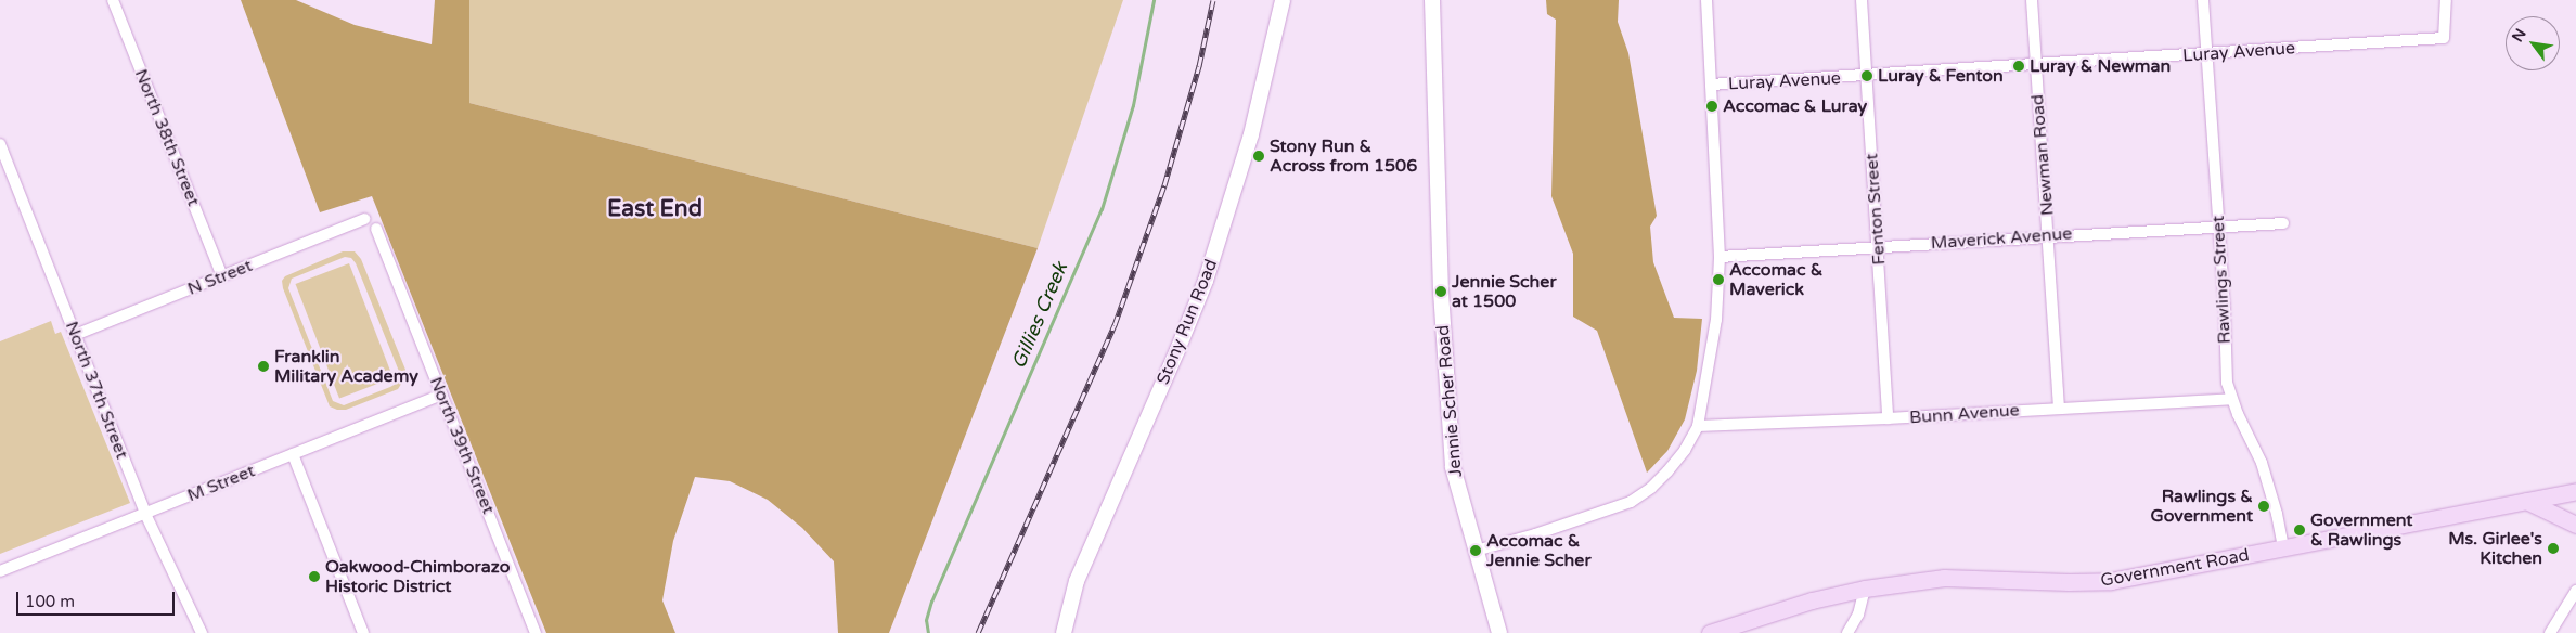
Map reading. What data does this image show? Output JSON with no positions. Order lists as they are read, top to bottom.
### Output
{
  "streets": {
    "main road": ["Government Road"],
    "street": [
      "Luray Avenue",
      "North 38th Street",
      "Newman Road",
      "Fenton Street",
      "Maverick Avenue",
      "N Street",
      "Rawlings Street",
      "Stony Run Road",
      "North 37th Street",
      "Jennie Scher Road",
      "Bunn Avenue",
      "North 39th Street",
      "M Street"
    ]
  },
  "crossings": [
    ["Luray Avenue", "Newman Road"],
    ["Luray Avenue", "Fenton Street"],
    ["Luray Avenue", "Rawlings Street"],
    ["North 38th Street", "N Street"],
    ["Newman Road", "Maverick Avenue"],
    ["Newman Road", "Bunn Avenue"],
    ["Fenton Street", "Maverick Avenue"],
    ["Fenton Street", "Bunn Avenue"],
    ["Maverick Avenue", "Rawlings Street"],
    ["N Street", "North 37th Street"],
    ["Rawlings Street", "Bunn Avenue"],
    ["Rawlings Street", "Government Road"],
    ["North 37th Street", "M Street"],
    ["North 39th Street", "M Street"]
  ],
  "districts": ["East End"],
  "water": ["Gillies Creek"],
  "places": [
    "Luray & Newman",
    "Luray & Fenton",
    "Accomac & Luray",
    "Stony Run & Across from 1506",
    "Accomac & Maverick",
    "Jennie Scher at 1500",
    "Franklin Military Academy",
    "Rawlings & Government",
    "Government & Rawlings",
    "Ms. Girlee's Kitchen",
    "Accomac & Jennie Scher",
    "Oakwood-Chimborazo Historic District"
  ],
  "scale_bar": "100 m",
  "north": "top left"
}
